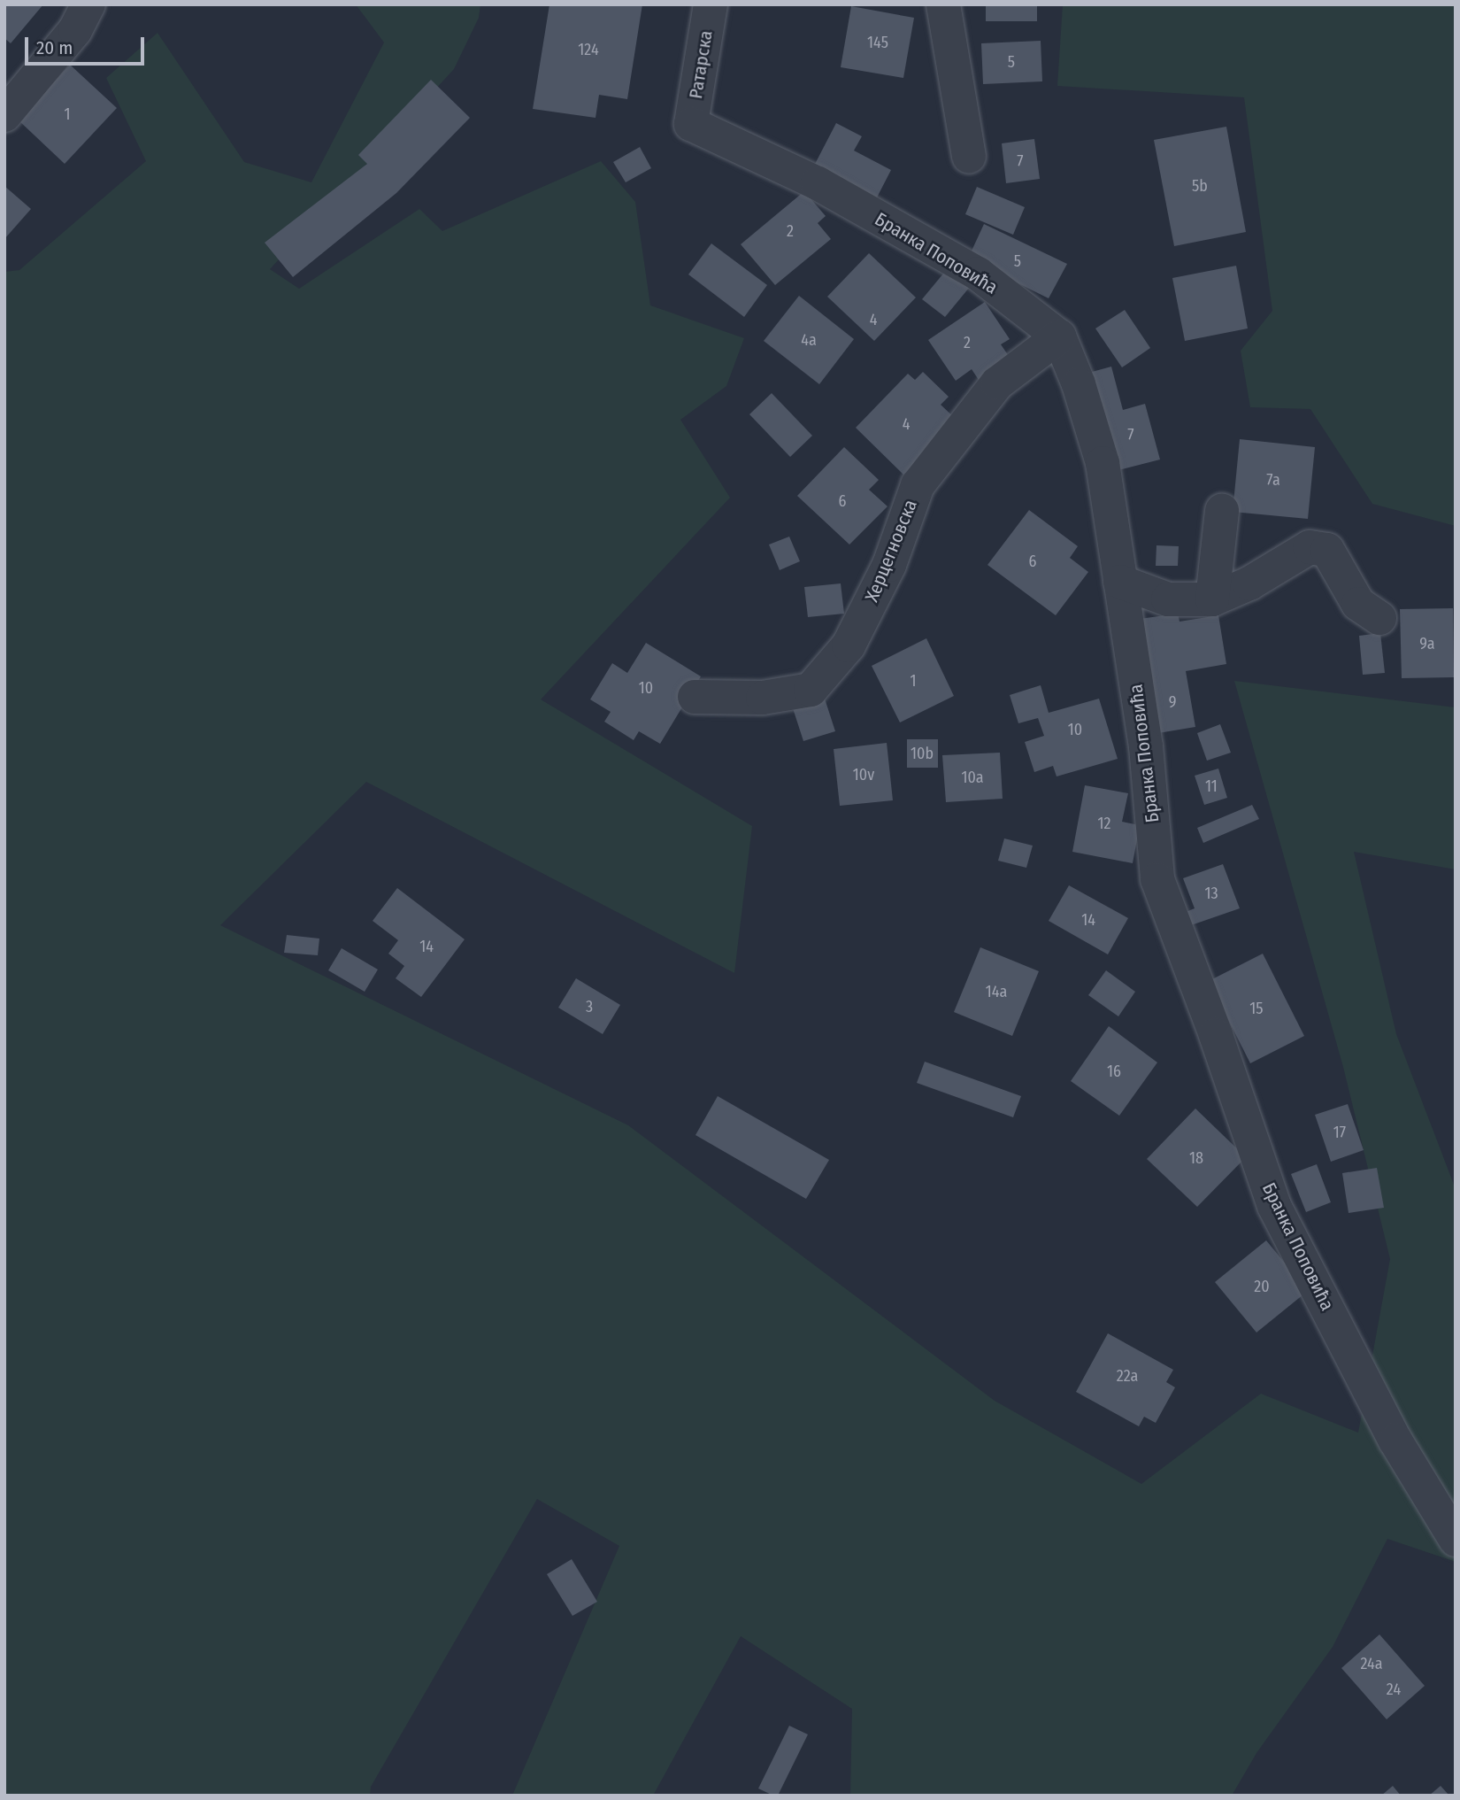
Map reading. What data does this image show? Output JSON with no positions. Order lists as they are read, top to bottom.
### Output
{
  "streets": {
    "street": ["Ратарска", "Бранка Поповића", "Херцегновска"]
  },
  "crossings": [
    ["Ратарска", "Бранка Поповића"],
    ["Бранка Поповића", "Херцегновска"]
  ],
  "house_numbers": [
    "145",
    "124",
    "5",
    "1",
    "7",
    "5b",
    "2",
    "5",
    "4",
    "4a",
    "2",
    "4",
    "7",
    "7a",
    "6",
    "6",
    "9a",
    "1",
    "10",
    "9",
    "10",
    "10b",
    "10v",
    "10a",
    "11",
    "12",
    "13",
    "14",
    "14",
    "14a",
    "3",
    "15",
    "16",
    "17",
    "18",
    "20",
    "22a",
    "24a",
    "24"
  ],
  "scale_bar": "20 m"
}
